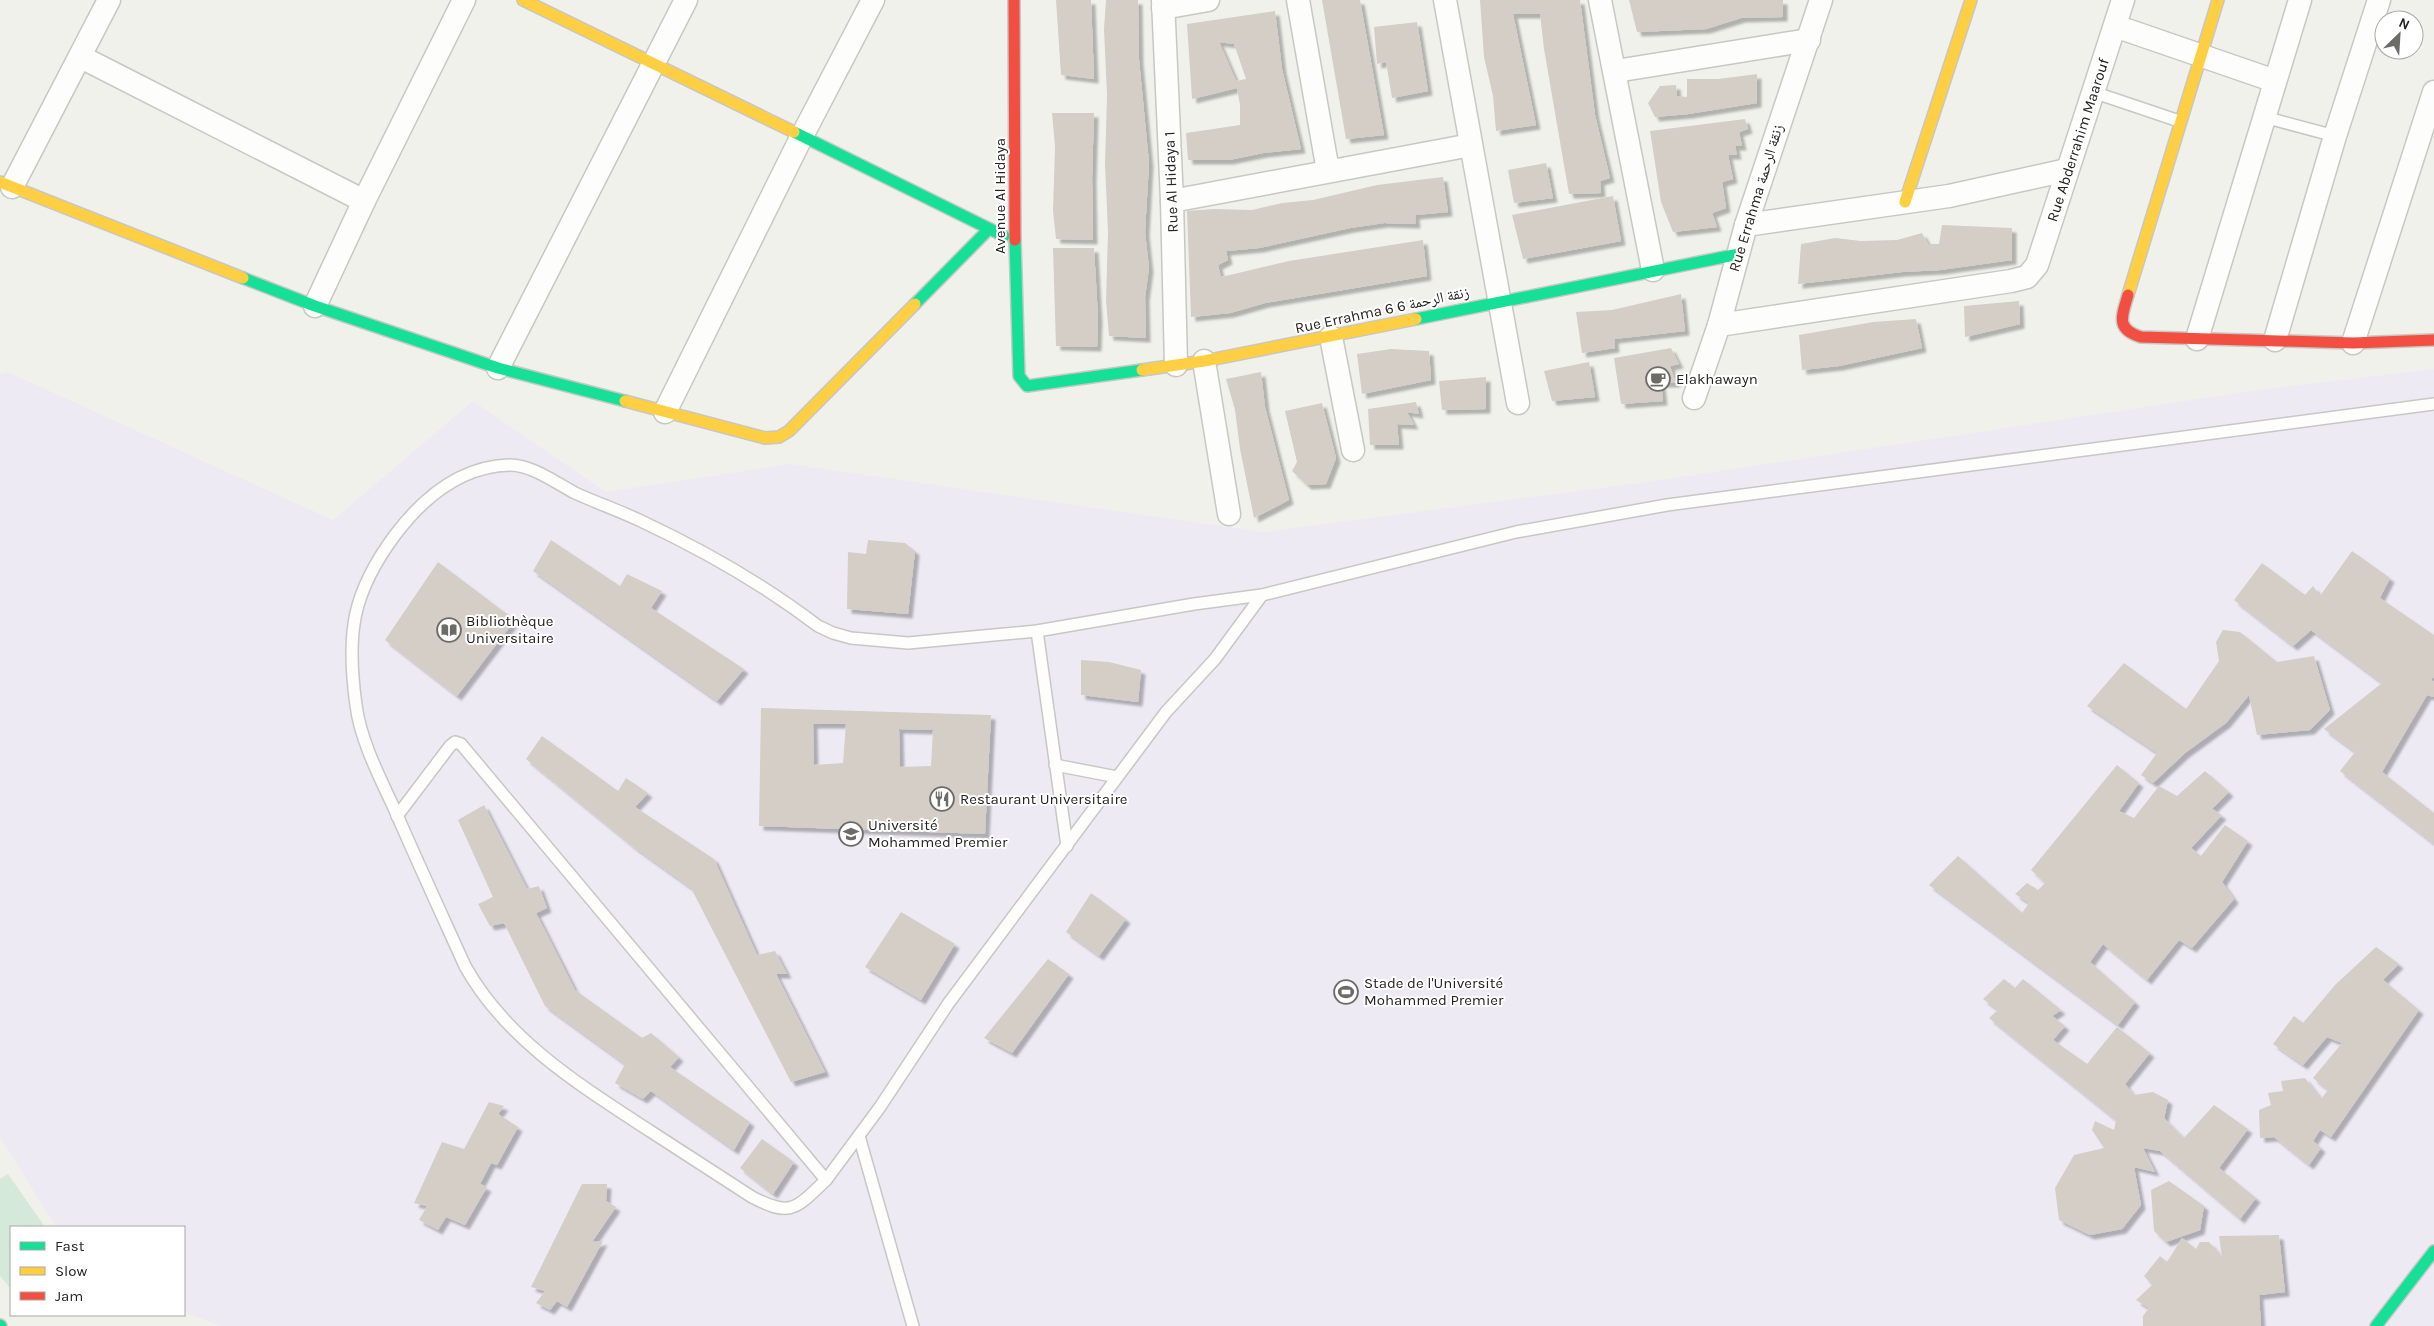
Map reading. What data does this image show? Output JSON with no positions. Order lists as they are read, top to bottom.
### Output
{
  "streets": {
    "street": [
      "Rue Abderrahim Maarouf",
      "Rue Al Hidaya 1",
      "Avenue Al Hidaya",
      "Rue Errahma زنقة الرحمة",
      "Rue Errahma 6 6 زنقة الرحمة"
    ]
  },
  "crossings": [
    ["Rue Abderrahim Maarouf", "Rue Errahma زنقة الرحمة"],
    ["Rue Al Hidaya 1", "Rue Errahma 6 6 زنقة الرحمة"],
    ["Avenue Al Hidaya", "Rue Errahma 6 6 زنقة الرحمة"],
    ["Rue Errahma زنقة الرحمة", "Rue Errahma 6 6 زنقة الرحمة"]
  ],
  "places": {
    "cafe": ["Elakhawayn"],
    "library": ["Bibliothèque Universitaire"],
    "restaurant": ["Restaurant Universitaire"],
    "school or university": ["Université Mohammed Premier"],
    "sports": ["Stade de l'Université Mohammed Premier"]
  },
  "legend": ["Fast", "Slow", "Jam"],
  "north": "top right"
}
